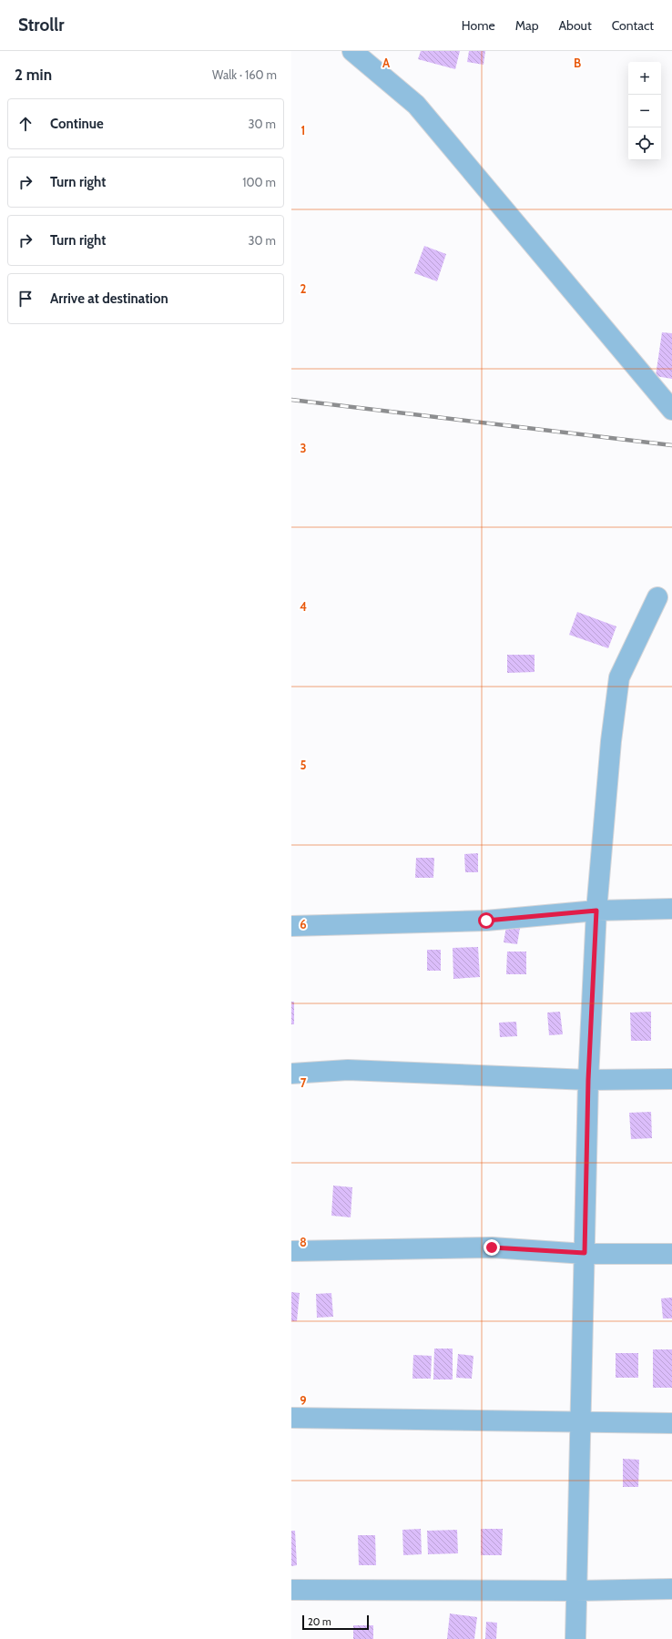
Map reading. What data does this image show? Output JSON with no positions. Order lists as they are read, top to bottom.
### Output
{
  "scale_bar": "20 m",
  "page": {
    "header": "Strollr",
    "nav": [
      "Home",
      "Map",
      "About",
      "Contact"
    ],
    "heading": ["2 min", "Walk · 160 m"],
    "map_buttons": ["+", "−"],
    "list": [
      ["Continue", "30 m"],
      ["Turn right", "100 m"],
      ["Turn right", "30 m"],
      "Arrive at destination"
    ],
    "scale": "20 m"
  },
  "grid": {
    "columns": ["A", "B"],
    "rows": [
      "1",
      "2",
      "3",
      "4",
      "5",
      "6",
      "7",
      "8",
      "9"
    ]
  }
}
